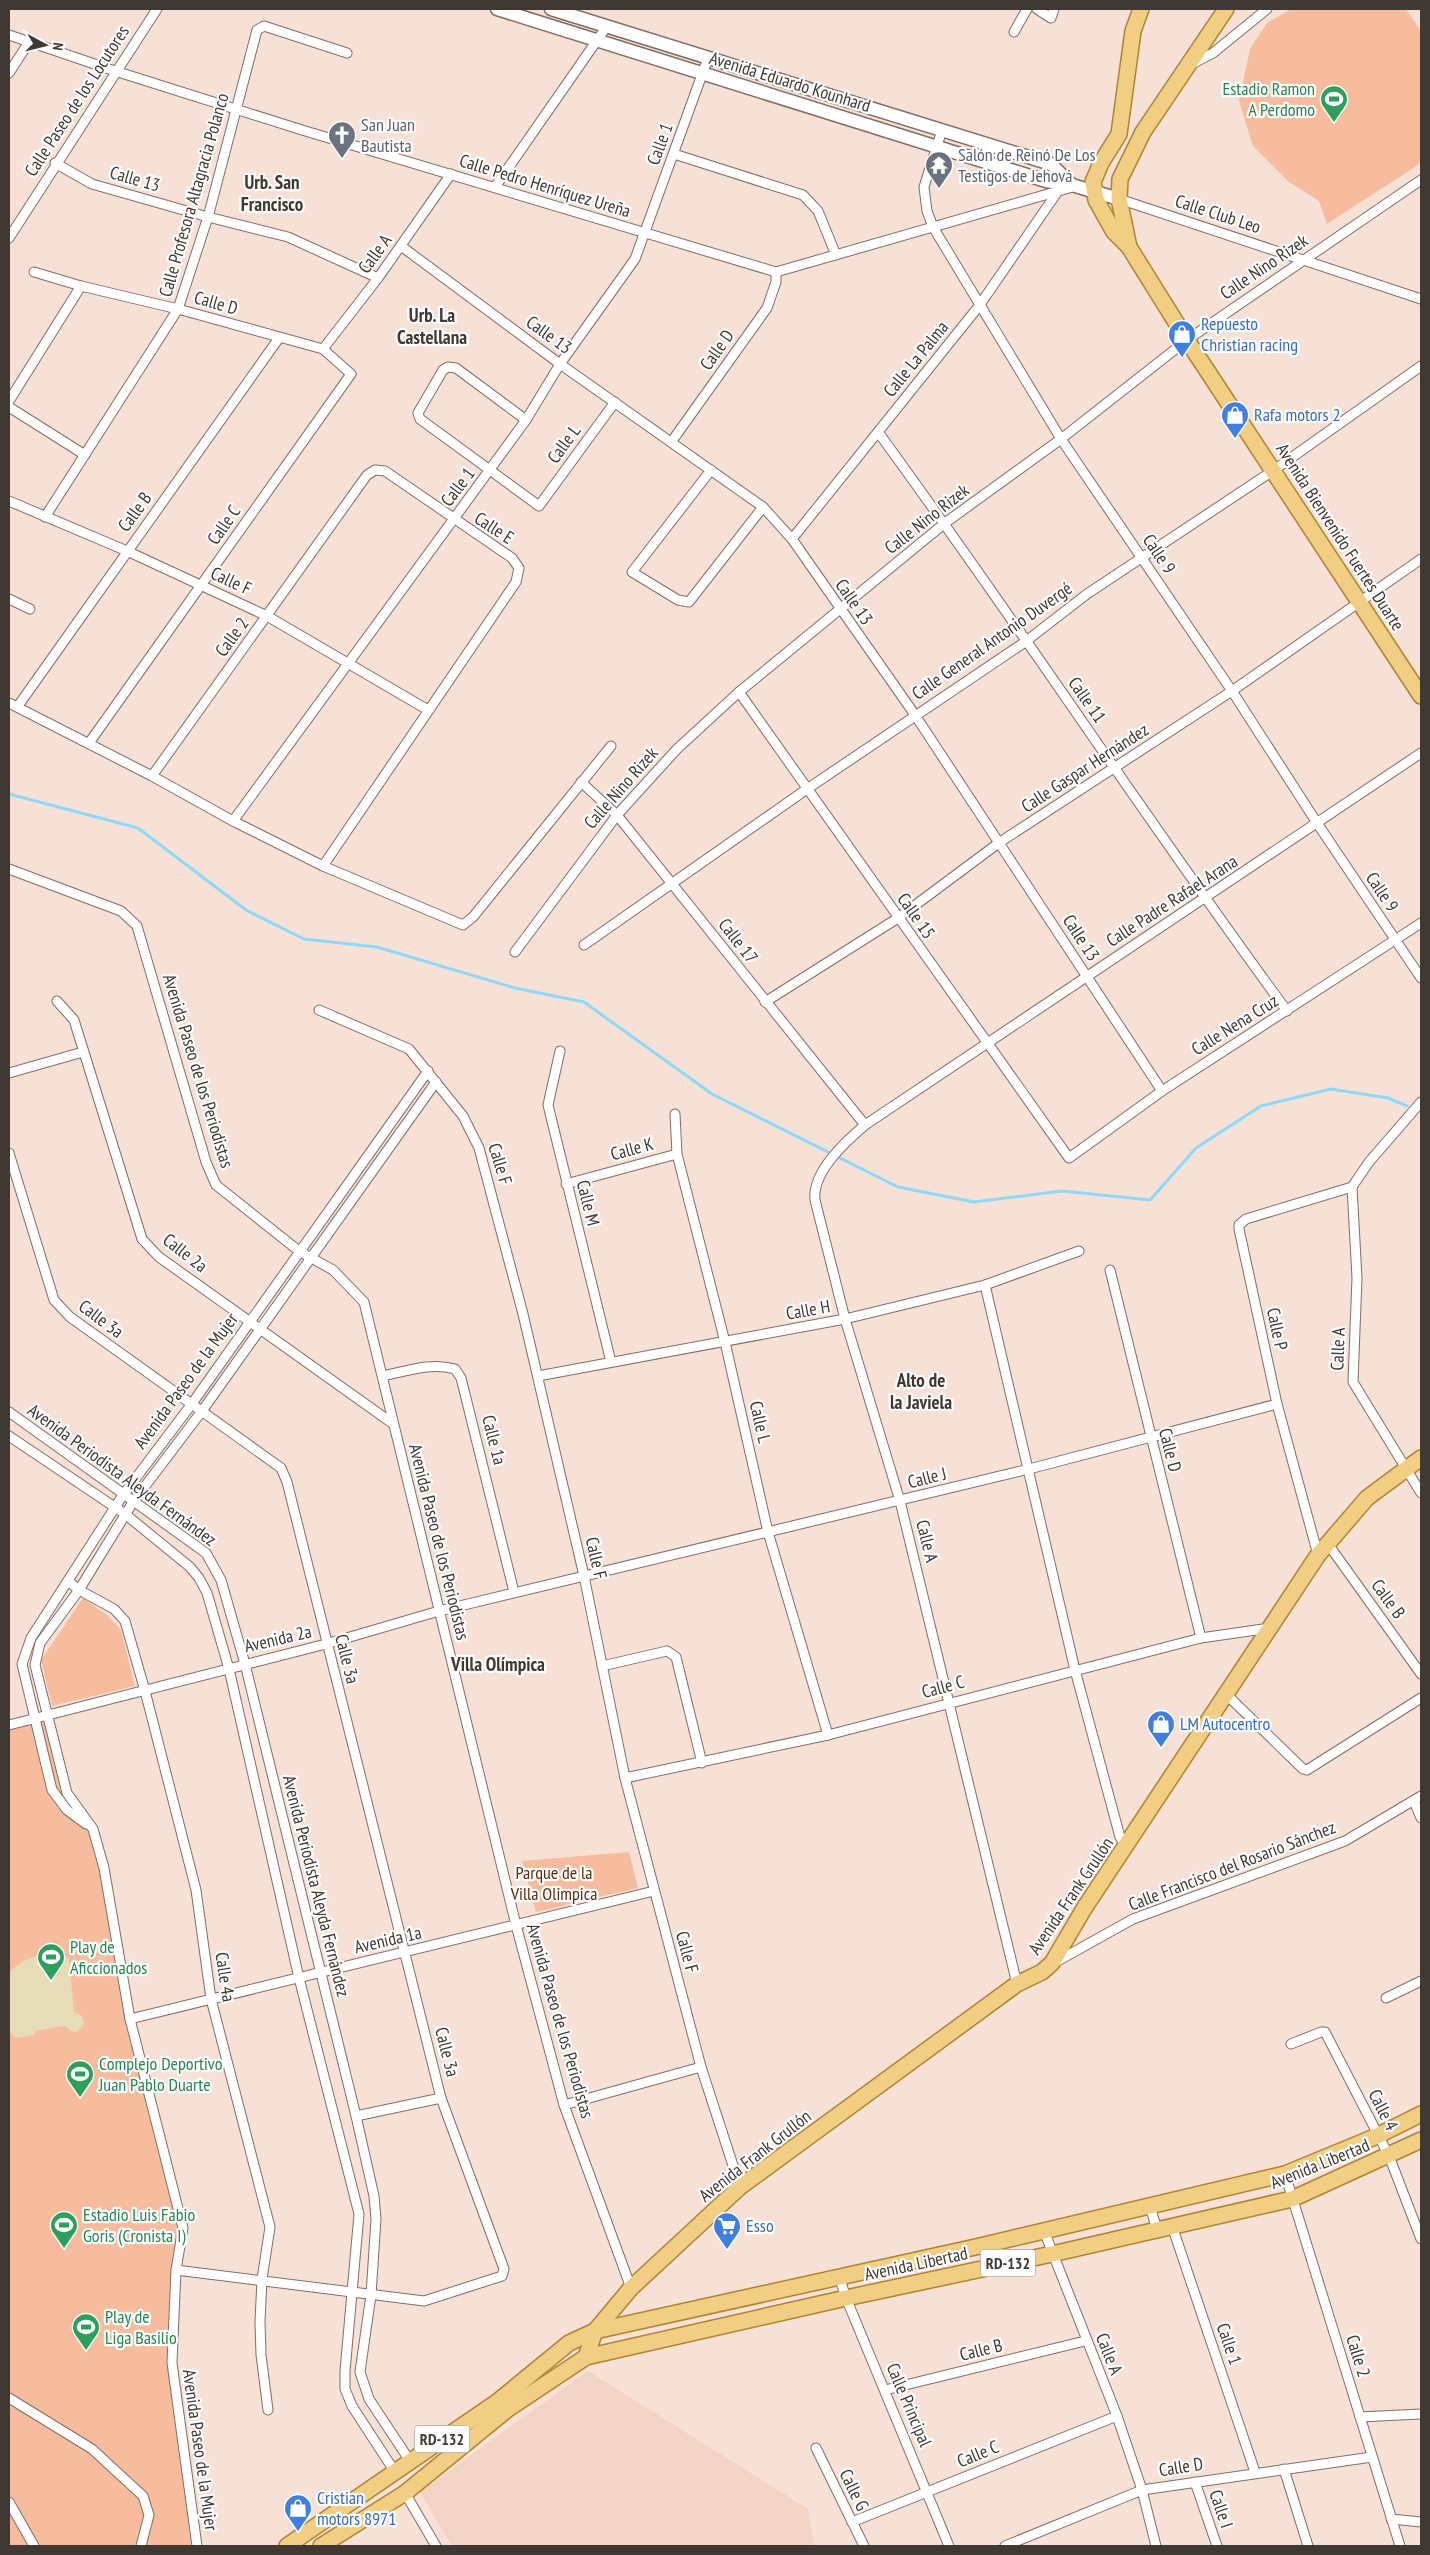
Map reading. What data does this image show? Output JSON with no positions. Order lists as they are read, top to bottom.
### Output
{
  "streets": {
    "main road": [
      "Avenida Bienvenido Fuertes Duarte",
      "Avenida Frank Grullón",
      "Avenida Libertad",
      "RD-132"
    ],
    "street": [
      "Avenida Eduardo Kounhard",
      "Calle Paseo de los Locutores",
      "Calle 1",
      "Calle 13",
      "Calle Pedro Henríquez Ureña",
      "Calle Profesora Altagracia Polanco",
      "Calle Club Leo",
      "Calle A",
      "Calle Nino Rizek",
      "Calle D",
      "Calle La Palma",
      "Calle L",
      "Calle B",
      "Calle C",
      "Calle E",
      "Calle 9",
      "Calle F",
      "Calle 2",
      "Calle General Antonio Duvergé",
      "Calle 11",
      "Calle Gaspar Hernández",
      "Calle Padre Rafael Arana",
      "Calle 15",
      "Calle 17",
      "Calle Nena Cruz",
      "Avenida Paseo de los Periodistas",
      "Calle K",
      "Calle M",
      "Calle 2a",
      "Calle H",
      "Calle 3a",
      "Calle P",
      "Avenida Paseo de la Mujer",
      "Calle 1a",
      "Avenida Periodista Aleyda Fernández",
      "Calle J",
      "Avenida 2a",
      "Calle Francisco del Rosario Sánchez",
      "Avenida 1a",
      "Calle 4a",
      "Calle 4",
      "Calle Principal",
      "Calle G",
      "Calle I"
    ]
  },
  "crossings": [
    ["Avenida Eduardo Kounhard", "Calle 1"],
    ["Avenida Eduardo Kounhard", "Calle Club Leo"],
    ["Avenida Eduardo Kounhard", "Avenida Bienvenido Fuertes Duarte"],
    ["Avenida Eduardo Kounhard", "Calle 9"],
    ["Calle Paseo de los Locutores", "Calle 13"],
    ["Calle Paseo de los Locutores", "Calle Pedro Henríquez Ureña"],
    ["Calle 1", "Calle 13"],
    ["Calle 1", "Calle Pedro Henríquez Ureña"],
    ["Calle 1", "Calle D"],
    ["Calle 1", "Calle L"],
    ["Calle 1", "Calle E"],
    ["Calle 1", "Calle F"],
    ["Calle 1", "Avenida Libertad"],
    ["Calle 13", "Calle Profesora Altagracia Polanco"],
    ["Calle 13", "Calle A"],
    ["Calle 13", "Calle Nino Rizek"],
    ["Calle 13", "Calle D"],
    ["Calle 13", "Calle La Palma"],
    ["Calle 13", "Calle L"],
    ["Calle 13", "Calle General Antonio Duvergé"],
    ["Calle 13", "Calle Gaspar Hernández"],
    ["Calle 13", "Calle Padre Rafael Arana"],
    ["Calle 13", "Calle Nena Cruz"],
    ["Calle Pedro Henríquez Ureña", "Calle Profesora Altagracia Polanco"],
    ["Calle Pedro Henríquez Ureña", "Calle A"],
    ["Calle Pedro Henríquez Ureña", "Calle D"],
    ["Calle Profesora Altagracia Polanco", "Calle D"],
    ["Calle Profesora Altagracia Polanco", "Calle F"],
    ["Calle Club Leo", "Calle Nino Rizek"],
    ["Calle Club Leo", "Avenida Bienvenido Fuertes Duarte"],
    ["Calle A", "Calle D"],
    ["Calle A", "Calle B"],
    ["Calle A", "Calle C"],
    ["Calle A", "Calle Padre Rafael Arana"],
    ["Calle A", "Calle 17"],
    ["Calle A", "Calle H"],
    ["Calle A", "Calle P"],
    ["Calle A", "Calle J"],
    ["Calle A", "Avenida Frank Grullón"],
    ["Calle A", "Avenida Libertad"],
    ["Calle Nino Rizek", "Avenida Bienvenido Fuertes Duarte"],
    ["Calle Nino Rizek", "Calle 9"],
    ["Calle Nino Rizek", "Calle 11"],
    ["Calle Nino Rizek", "Calle 15"],
    ["Calle Nino Rizek", "Calle 17"],
    ["Calle D", "Calle B"],
    ["Calle D", "Calle C"],
    ["Calle D", "Calle 2"],
    ["Calle D", "Calle J"],
    ["Calle D", "Calle I"],
    ["Calle La Palma", "Calle 9"],
    ["Calle La Palma", "Calle 11"],
    ["Calle L", "Calle C"],
    ["Calle L", "Calle K"],
    ["Calle L", "Calle H"],
    ["Calle L", "Calle J"],
    ["Calle B", "Calle F"],
    ["Calle B", "Avenida Frank Grullón"],
    ["Calle B", "Calle Principal"],
    ["Calle C", "Calle F"],
    ["Calle C", "Avenida Frank Grullón"],
    ["Calle C", "Calle Principal"],
    ["Calle C", "Calle G"],
    ["Calle E", "Calle F"],
    ["Calle E", "Calle 2"],
    ["Avenida Bienvenido Fuertes Duarte", "Calle General Antonio Duvergé"],
    ["Avenida Bienvenido Fuertes Duarte", "Calle Gaspar Hernández"],
    ["Calle 9", "Calle General Antonio Duvergé"],
    ["Calle 9", "Calle Gaspar Hernández"],
    ["Calle 9", "Calle Padre Rafael Arana"],
    ["Calle 9", "Calle Nena Cruz"],
    ["Calle F", "Calle 2"],
    ["Calle F", "Calle H"],
    ["Calle F", "Avenida Paseo de la Mujer"],
    ["Calle F", "Calle J"],
    ["Calle F", "Avenida 2a"],
    ["Calle F", "Avenida Frank Grullón"],
    ["Calle F", "Avenida 1a"],
    ["Calle 2", "Avenida Libertad"],
    ["Calle General Antonio Duvergé", "Calle 11"],
    ["Calle General Antonio Duvergé", "Calle 15"],
    ["Calle General Antonio Duvergé", "Calle 17"],
    ["Calle 11", "Calle Gaspar Hernández"],
    ["Calle 11", "Calle Padre Rafael Arana"],
    ["Calle 11", "Calle Nena Cruz"],
    ["Calle Gaspar Hernández", "Calle 15"],
    ["Calle Gaspar Hernández", "Calle 17"],
    ["Calle Padre Rafael Arana", "Calle 15"],
    ["Calle Padre Rafael Arana", "Calle 17"],
    ["Calle 15", "Calle Nena Cruz"],
    ["Avenida Paseo de los Periodistas", "Calle 2a"],
    ["Avenida Paseo de los Periodistas", "Avenida Paseo de la Mujer"],
    ["Avenida Paseo de los Periodistas", "Calle 1a"],
    ["Avenida Paseo de los Periodistas", "Avenida 2a"],
    ["Avenida Paseo de los Periodistas", "Avenida Frank Grullón"],
    ["Avenida Paseo de los Periodistas", "Avenida 1a"],
    ["Calle K", "Calle M"],
    ["Calle M", "Calle H"],
    ["Calle 2a", "Avenida Paseo de la Mujer"],
    ["Calle 3a", "Avenida Paseo de la Mujer"],
    ["Calle 3a", "Avenida Periodista Aleyda Fernández"],
    ["Calle 3a", "Avenida 2a"],
    ["Calle 3a", "Avenida 1a"],
    ["Calle P", "Calle J"],
    ["Calle P", "Avenida Frank Grullón"],
    ["Avenida Paseo de la Mujer", "Avenida Periodista Aleyda Fernández"],
    ["Avenida Paseo de la Mujer", "Avenida 2a"],
    ["Avenida Paseo de la Mujer", "Avenida 1a"],
    ["Avenida Paseo de la Mujer", "Calle 4a"],
    ["Calle 1a", "Avenida 2a"],
    ["Avenida Periodista Aleyda Fernández", "Avenida 2a"],
    ["Avenida Periodista Aleyda Fernández", "Avenida 1a"],
    ["Avenida Periodista Aleyda Fernández", "RD-132"],
    ["Calle J", "Avenida 2a"],
    ["Avenida 2a", "Calle 4a"],
    ["Calle Francisco del Rosario Sánchez", "Avenida Frank Grullón"],
    ["Avenida Frank Grullón", "Avenida Libertad"],
    ["Avenida Frank Grullón", "RD-132"],
    ["Avenida 1a", "Calle 4a"],
    ["Calle 4", "Avenida Libertad"],
    ["Avenida Libertad", "RD-132"],
    ["Avenida Libertad", "Calle Principal"]
  ],
  "districts": [
    "Urb. San Francisco",
    "Urb. La Castellana",
    "Alto de la Javiela",
    "Villa Olímpica"
  ],
  "parks": ["Parque de la Villa Olimpica"],
  "places": {
    "sports": [
      "Estadio Ramon A Perdomo",
      "Play de Aficcionados",
      "Complejo Deportivo Juan Pablo Duarte",
      "Estadio Luis Fabio Goris (Cronista I)",
      "Play de Liga Basilio"
    ],
    "church": ["San Juan Bautista"],
    "temple": ["Salón de Reinó De Los Testigos de Jehová"],
    "shop": [
      "Repuesto Christian racing",
      "Rafa motors 2",
      "LM Autocentro",
      "Cristian motors 8971"
    ],
    "supermarket": ["Esso"]
  },
  "north": "right"
}
